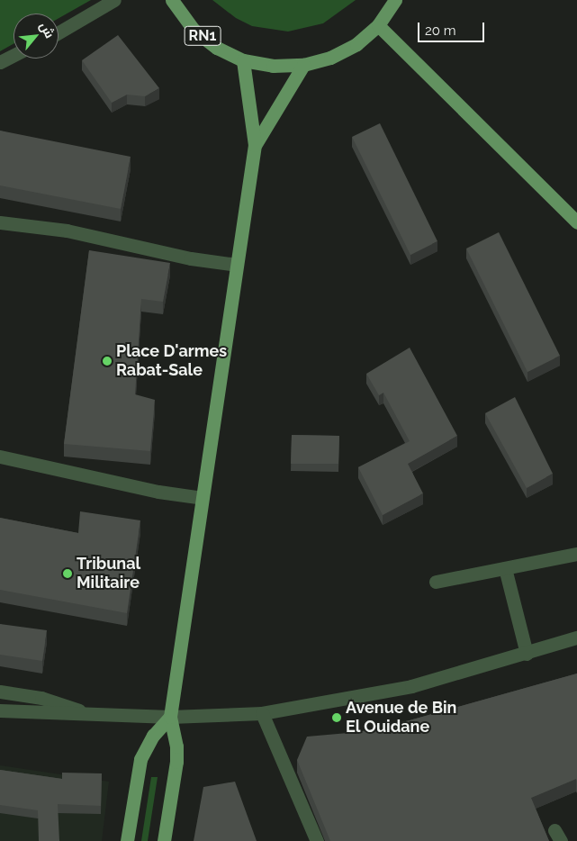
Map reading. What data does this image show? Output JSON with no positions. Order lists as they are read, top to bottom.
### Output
{
  "streets": {
    "main road": ["RN1"]
  },
  "places": ["Place D'armes Rabat-Sale", "Tribunal Militaire", "Avenue de Bin El Ouidane"],
  "scale_bar": "20 m",
  "north": "top right"
}
